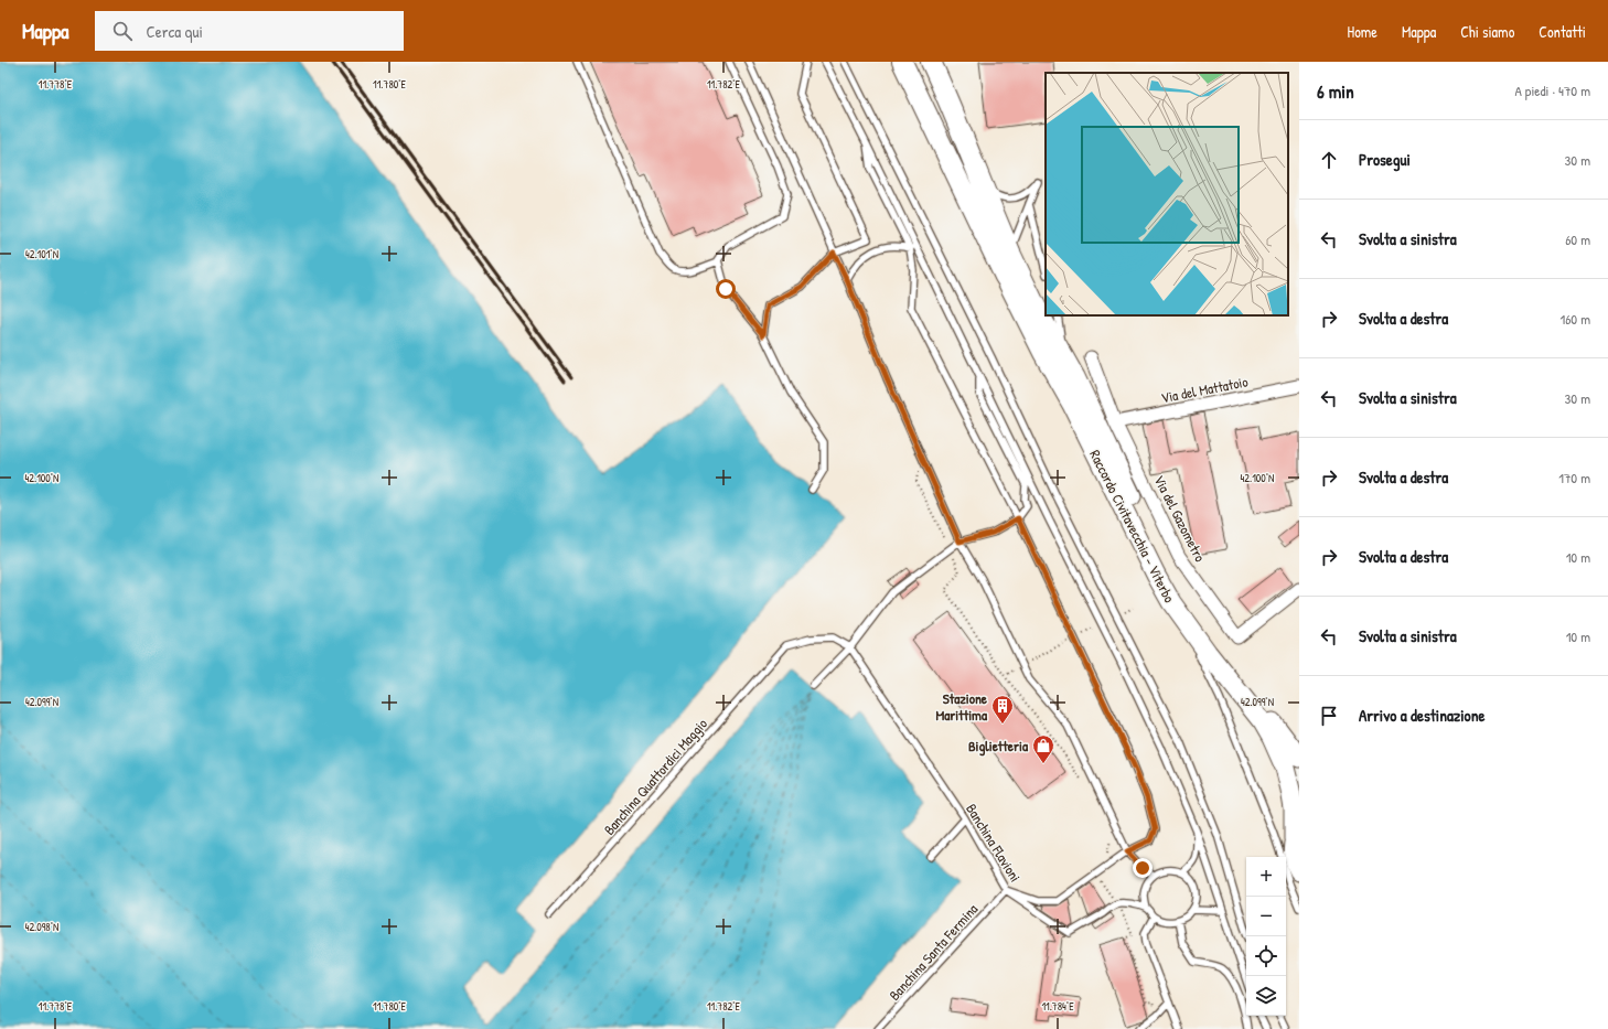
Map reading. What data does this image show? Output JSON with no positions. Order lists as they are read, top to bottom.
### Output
{
  "streets": {
    "main road": ["Raccordo Civitavecchia - Viterbo"],
    "street": ["Via del Mattatoio", "Via del Gazometro"],
    "lane": ["Banchina Quattordici Maggio", "Banchina Flavioni", "Banchina Santa Fermina"]
  },
  "crossings": [
    ["Via del Mattatoio", "Via del Gazometro"],
    ["Banchina Quattordici Maggio", "Banchina Flavioni"],
    ["Banchina Flavioni", "Banchina Santa Fermina"]
  ],
  "places": {
    "building": ["Stazione Marittima"],
    "shop": ["Biglietteria"]
  },
  "page": {
    "header": "Mappa",
    "search": "Cerca qui",
    "nav": [
      "Home",
      "Mappa",
      "Chi siamo",
      "Contatti"
    ],
    "heading": ["6 min", "A piedi · 470 m"],
    "list": [
      ["Prosegui", "30 m"],
      ["Svolta a sinistra", "60 m"],
      ["Svolta a destra", "160 m"],
      ["Svolta a sinistra", "30 m"],
      ["Svolta a destra", "170 m"],
      ["Svolta a destra", "10 m"],
      ["Svolta a sinistra", "10 m"],
      "Arrivo a destinazione"
    ],
    "map_buttons": ["+", "−"]
  },
  "coordinates": [
    "11.778°E",
    "11.780°E",
    "11.782°E",
    "42.101°N",
    "42.100°N",
    "42.099°N",
    "42.098°N",
    "11.784°E"
  ]
}
